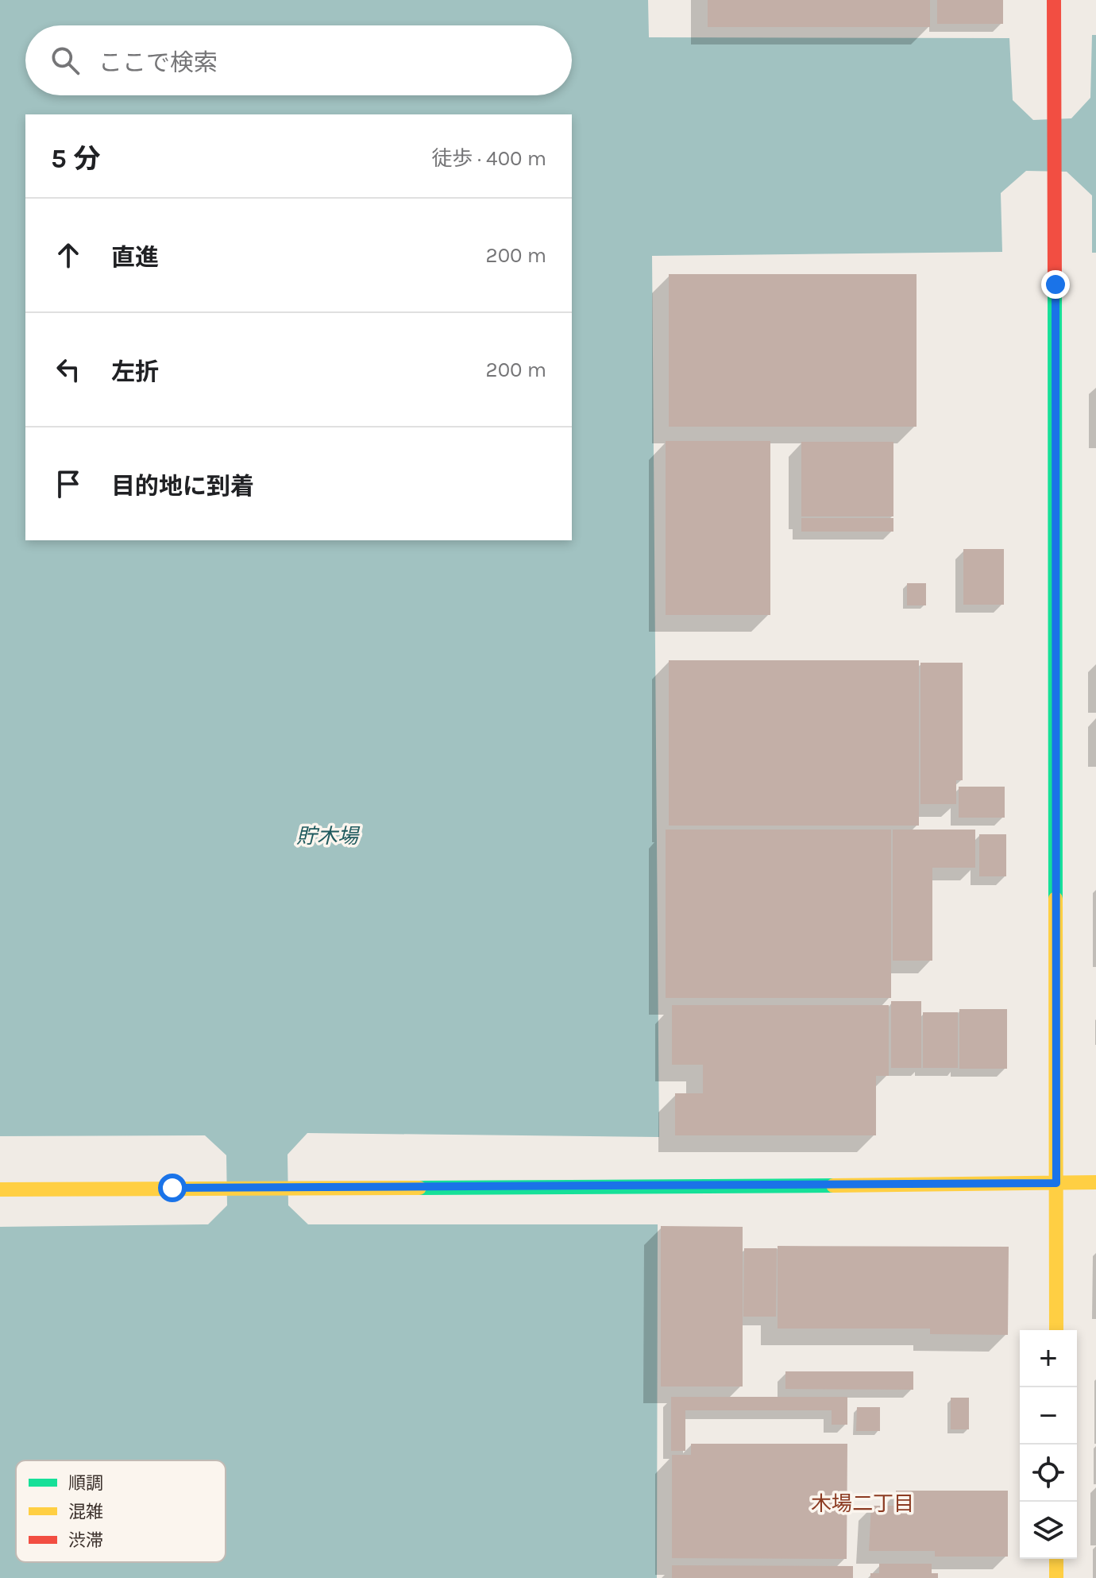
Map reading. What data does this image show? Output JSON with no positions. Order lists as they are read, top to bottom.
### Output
{
  "districts": ["木場二丁目"],
  "water": ["貯木場"],
  "legend": ["順調", "混雑", "渋滞"],
  "page": {
    "search": "ここで検索",
    "heading": ["5 分", "徒歩 · 400 m"],
    "list": [
      ["直進", "200 m"],
      ["左折", "200 m"],
      "目的地に到着"
    ],
    "map_buttons": ["+", "−"]
  }
}
